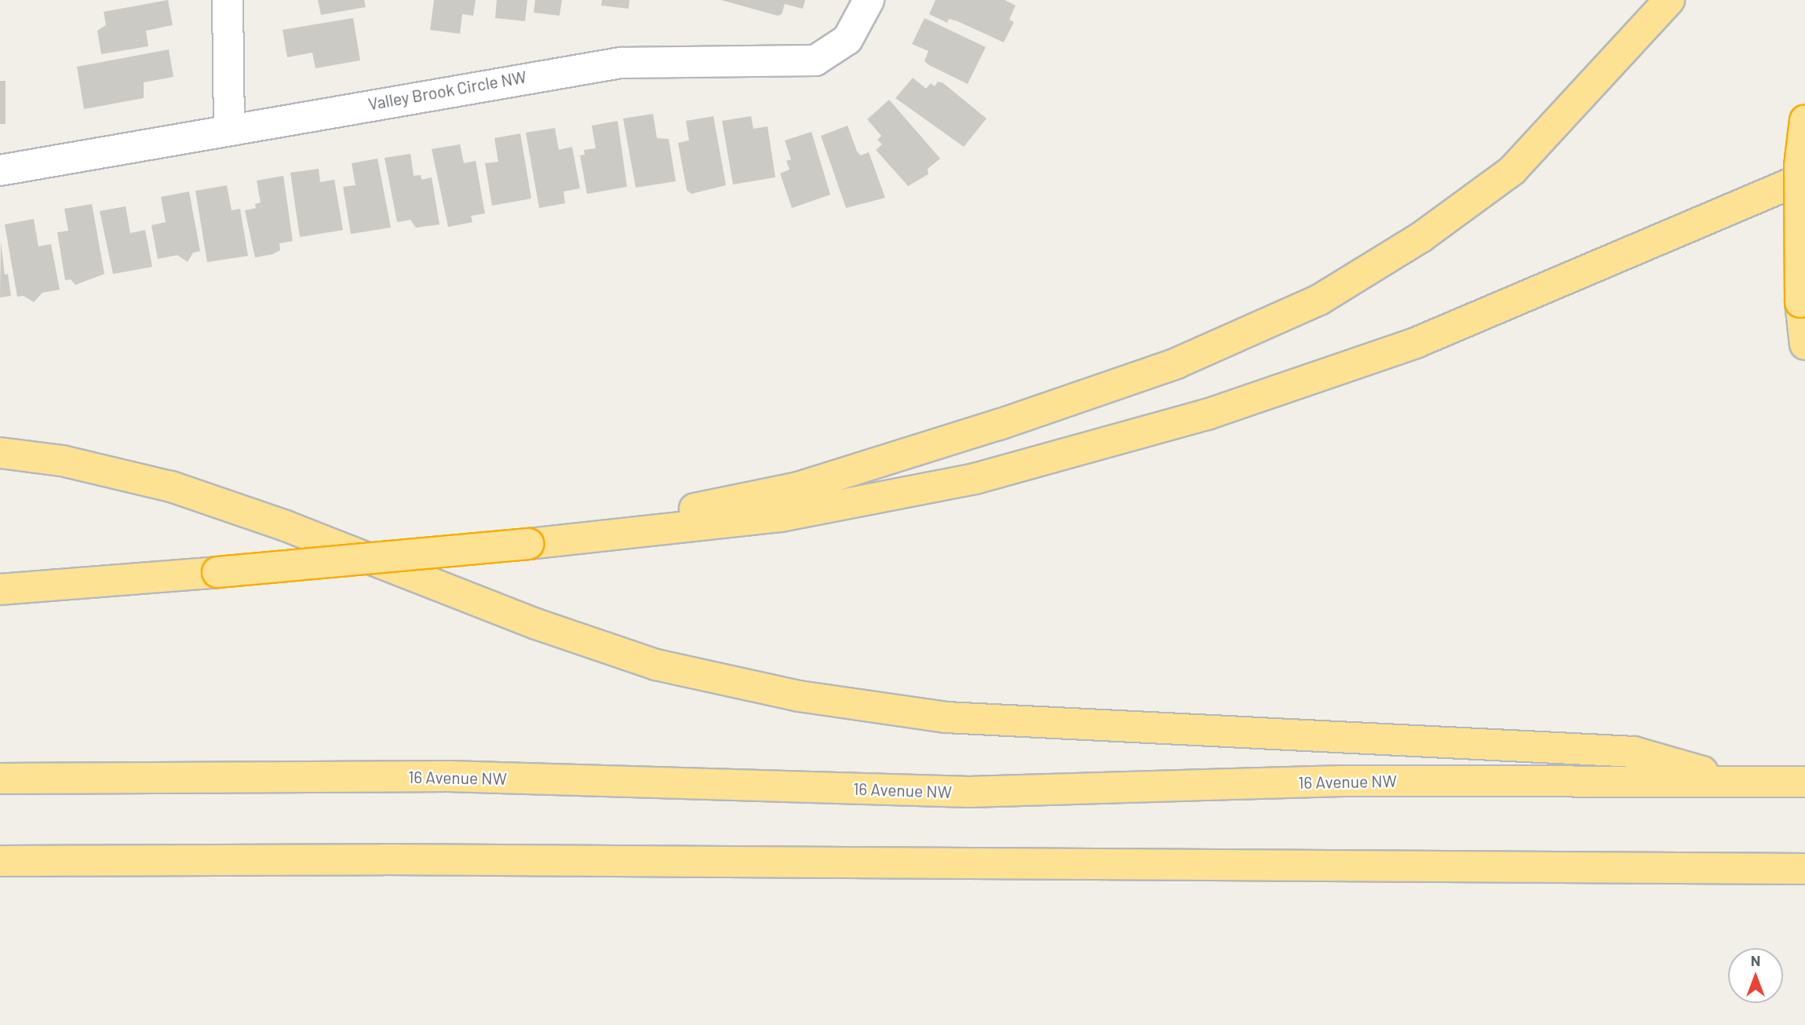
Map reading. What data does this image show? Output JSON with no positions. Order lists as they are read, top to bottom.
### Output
{
  "streets": {
    "highway": ["16 Avenue NW"],
    "street": ["Valley Brook Circle NW"]
  },
  "north": "top"
}
